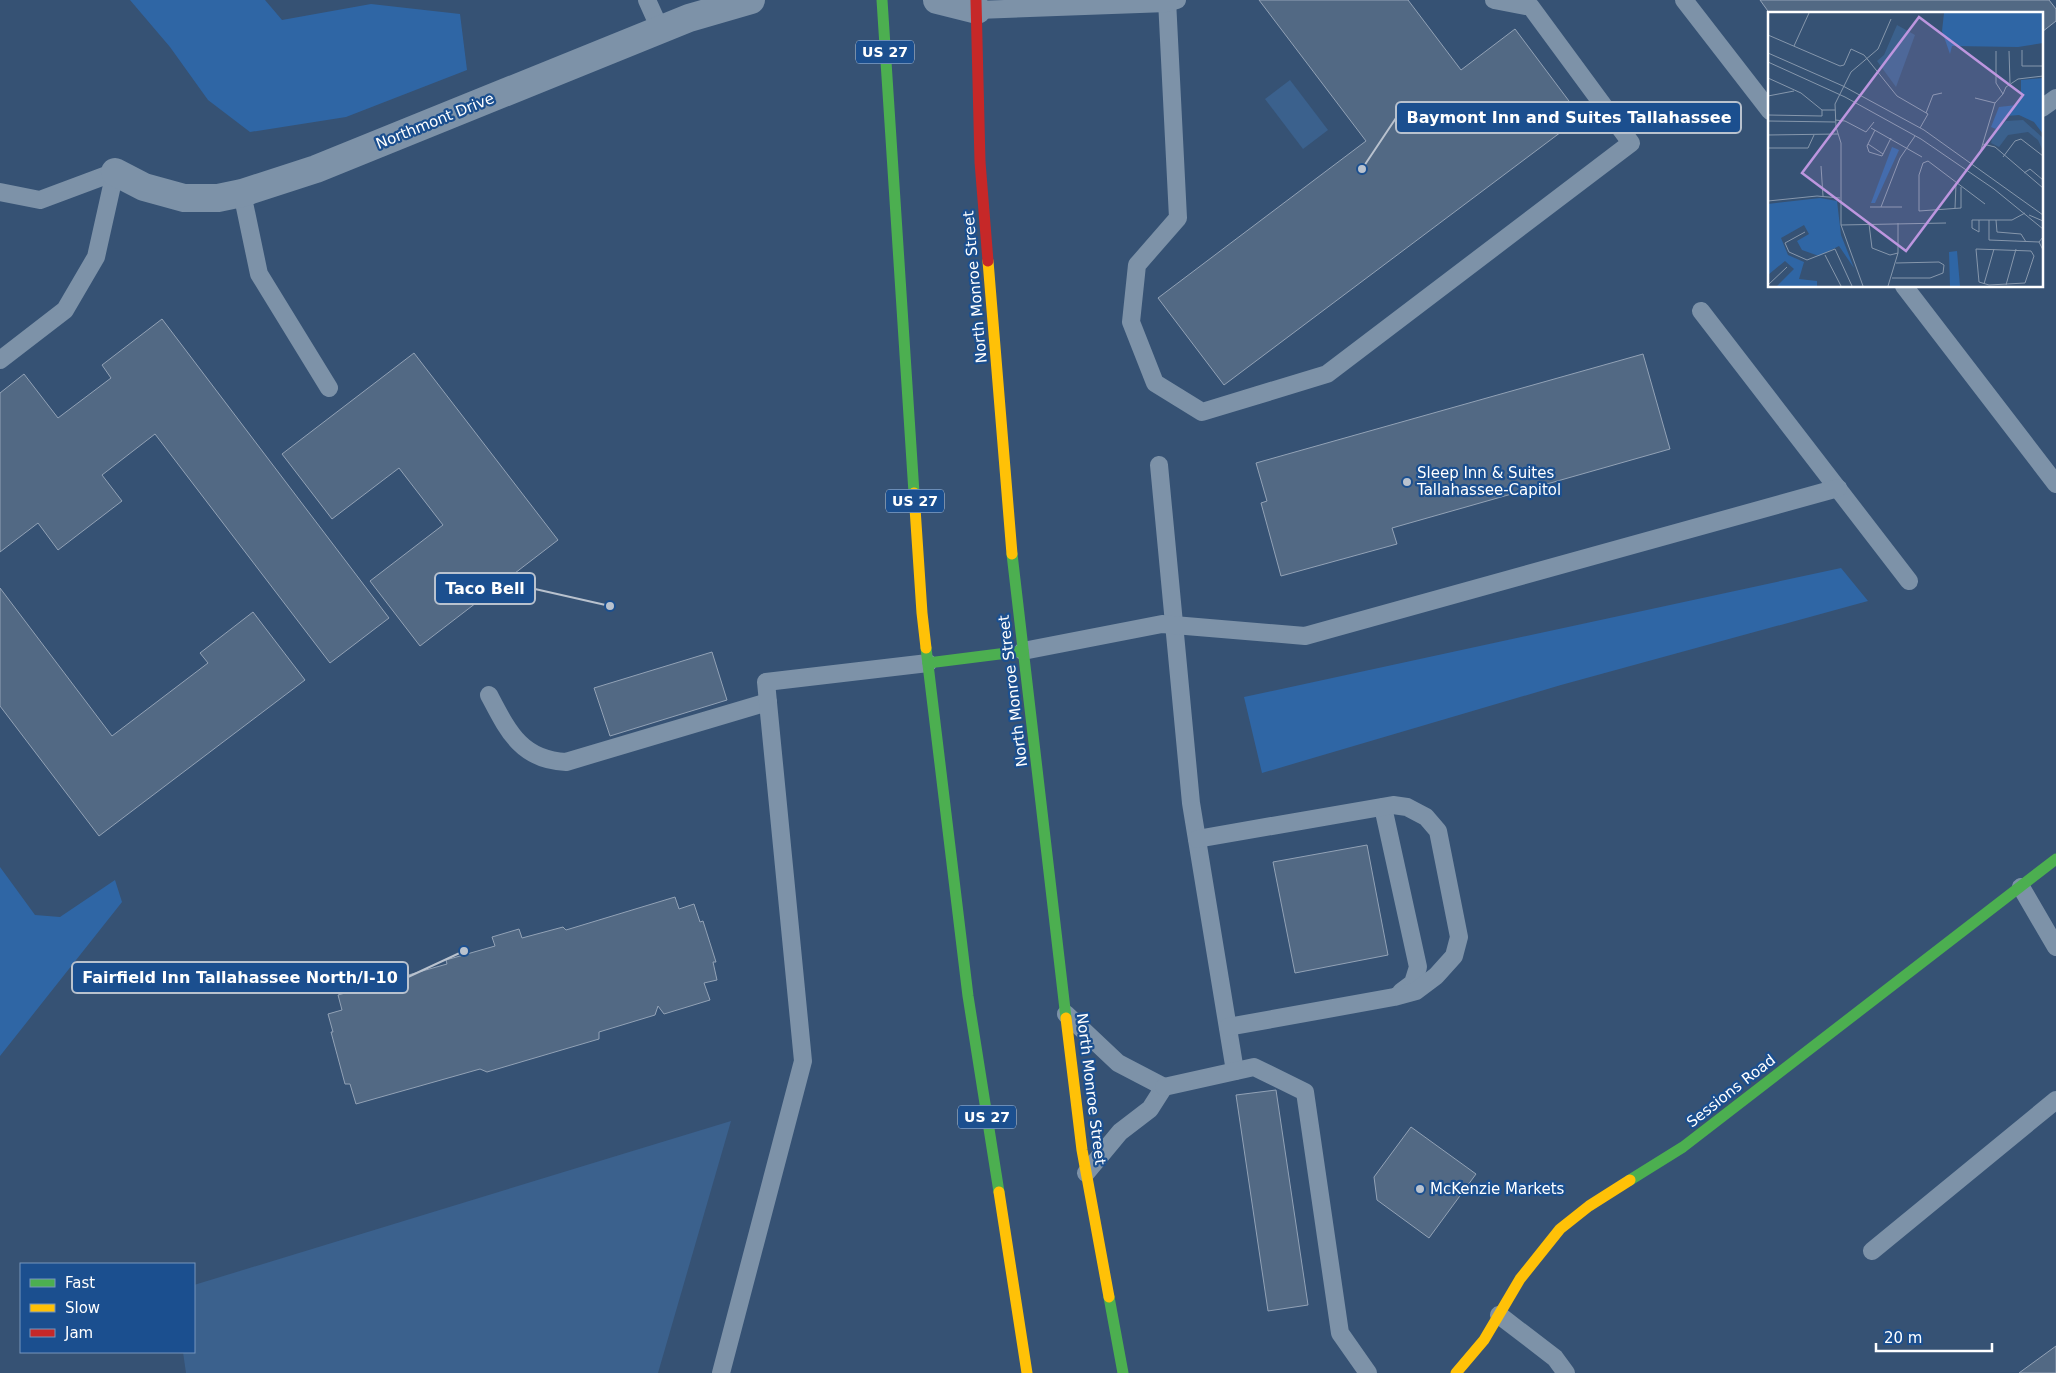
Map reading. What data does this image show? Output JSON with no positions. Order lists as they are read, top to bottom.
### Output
{
  "streets": {
    "main road": ["US 27", "North Monroe Street", "Sessions Road"],
    "street": ["Northmont Drive"]
  },
  "places": [
    "Baymont Inn and Suites Tallahassee",
    "Sleep Inn & Suites Tallahassee-Capitol",
    "Taco Bell",
    "Fairfield Inn Tallahassee North/I-10",
    "McKenzie Markets"
  ],
  "legend": ["Fast", "Slow", "Jam"],
  "scale_bar": "20 m"
}
